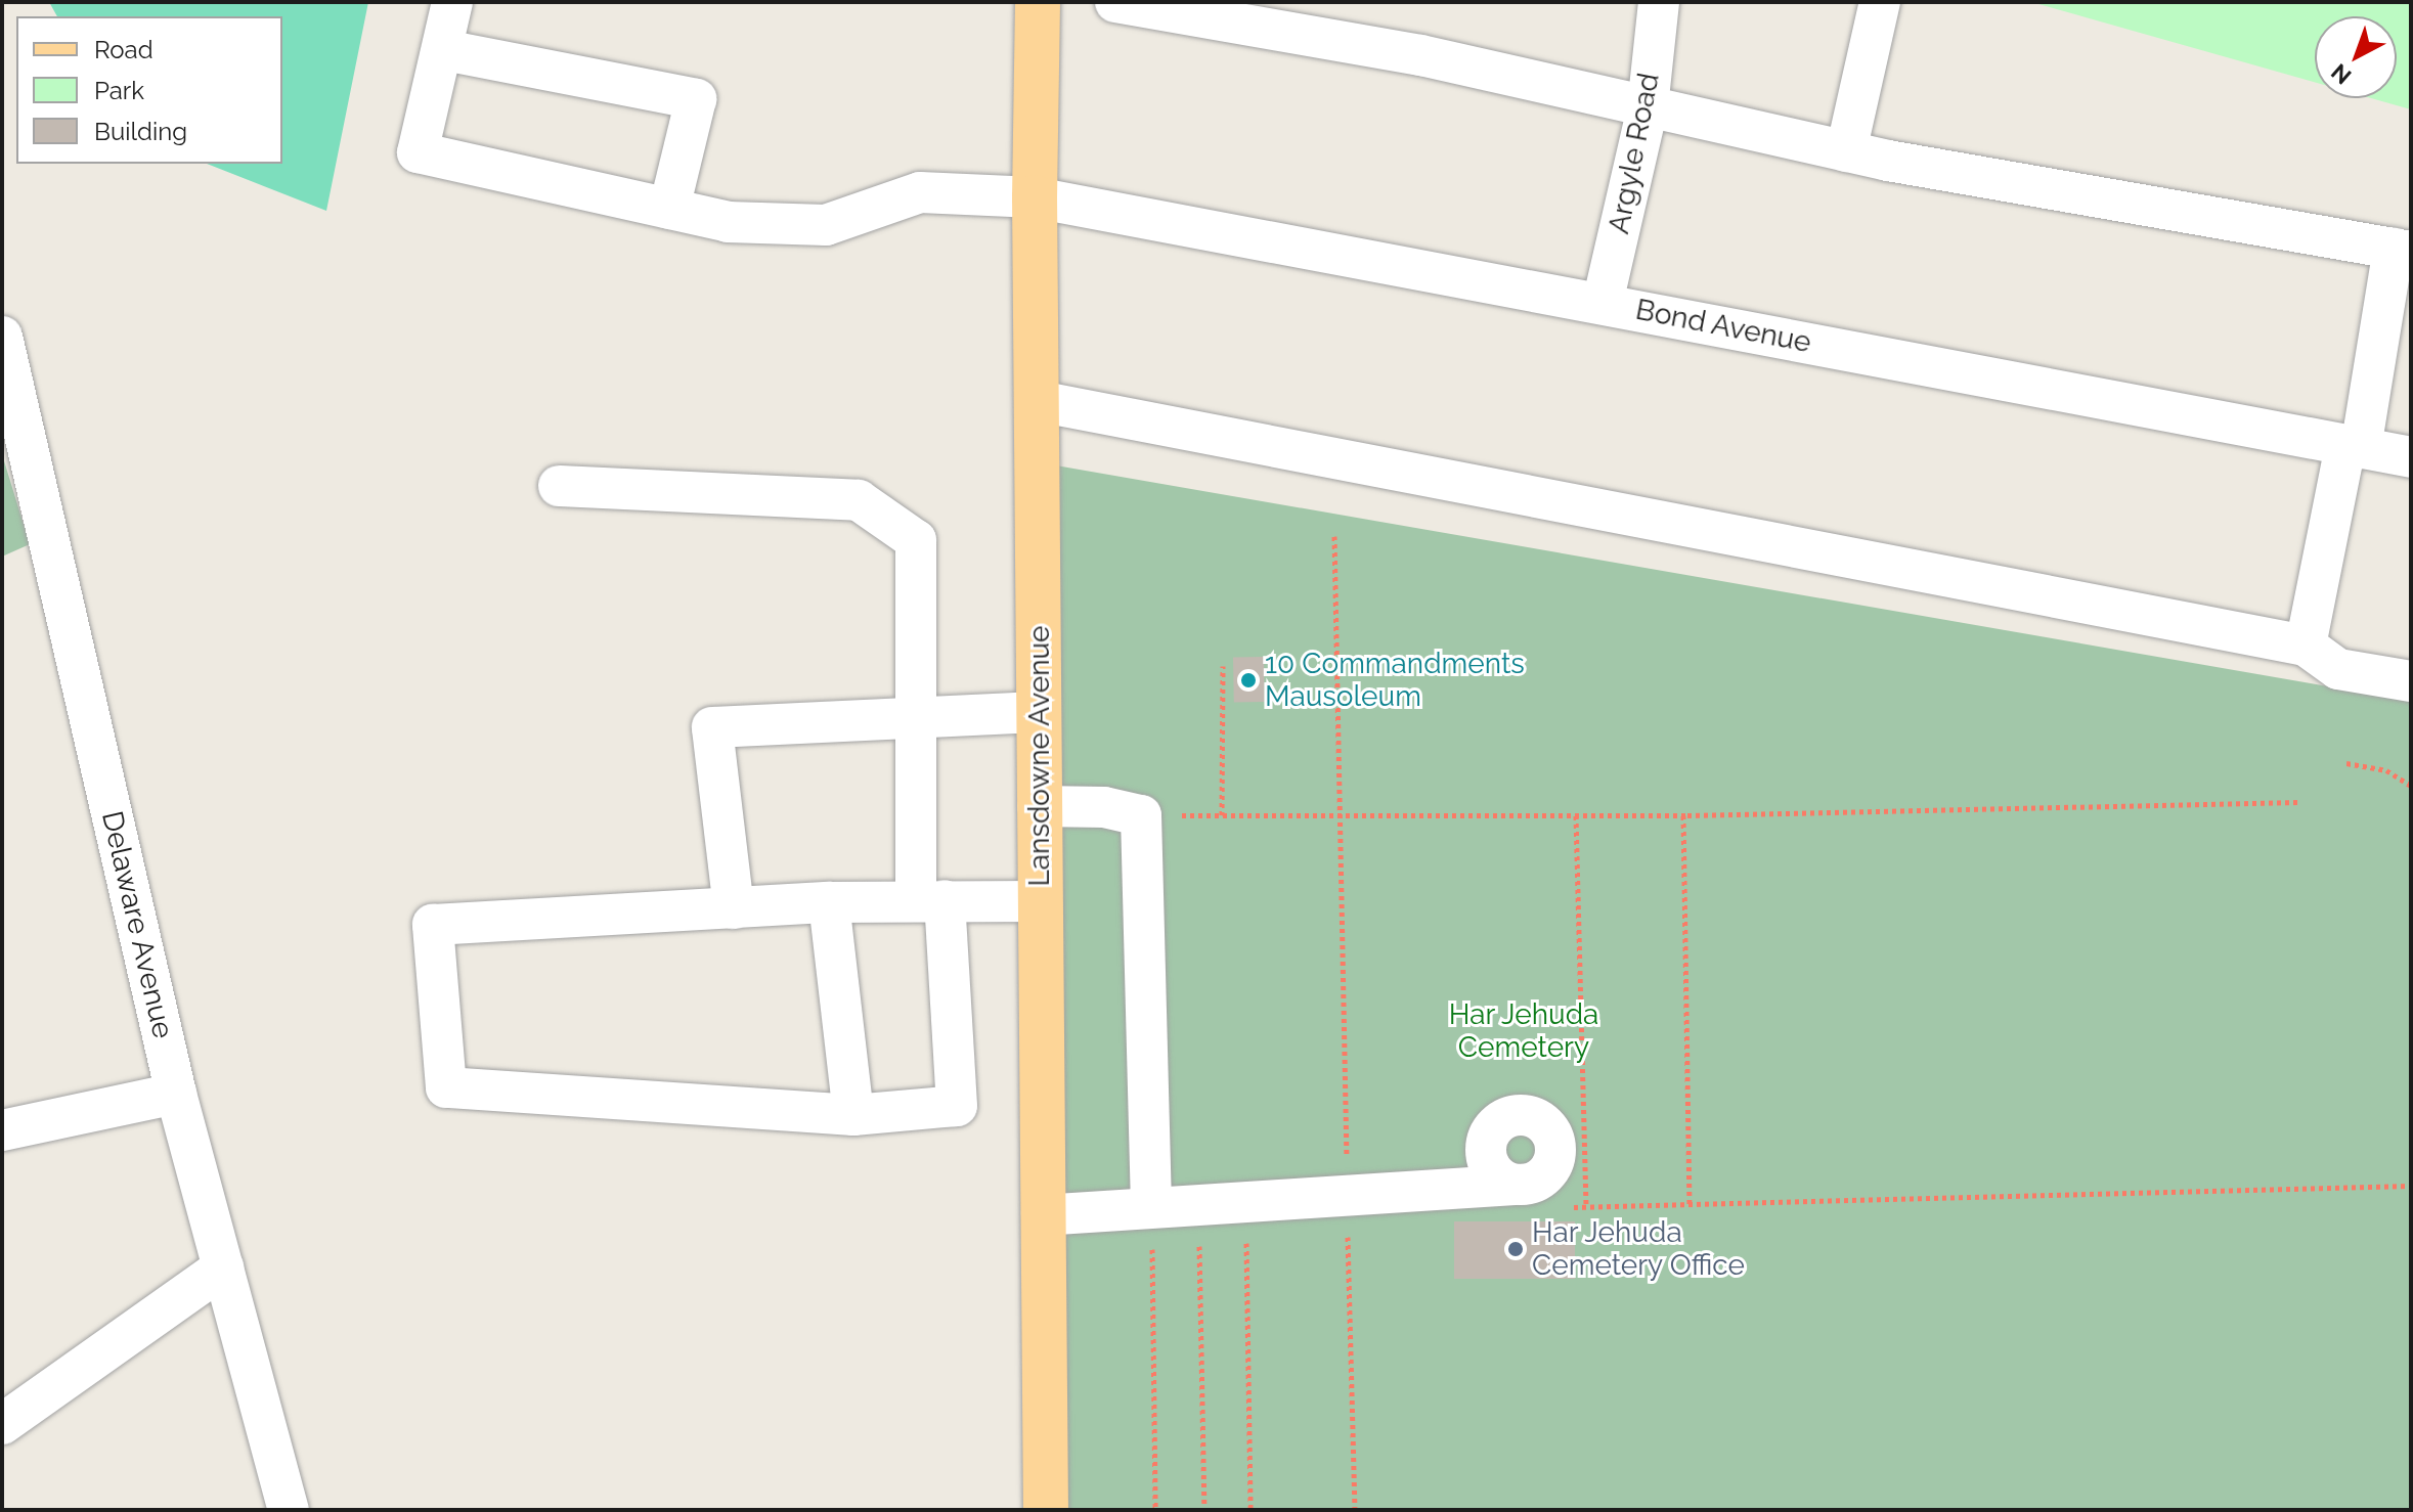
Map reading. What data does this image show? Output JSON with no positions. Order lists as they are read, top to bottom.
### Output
{
  "streets": {
    "main road": ["Lansdowne Avenue"],
    "street": ["Argyle Road", "Bond Avenue", "Delaware Avenue"]
  },
  "crossings": [
    ["Argyle Road", "Bond Avenue"],
    ["Bond Avenue", "Lansdowne Avenue"]
  ],
  "parks": ["Har Jehuda Cemetery"],
  "places": ["10 Commandments Mausoleum", "Har Jehuda Cemetery Office"],
  "legend": ["Road", "Park", "Building"],
  "north": "bottom left"
}
